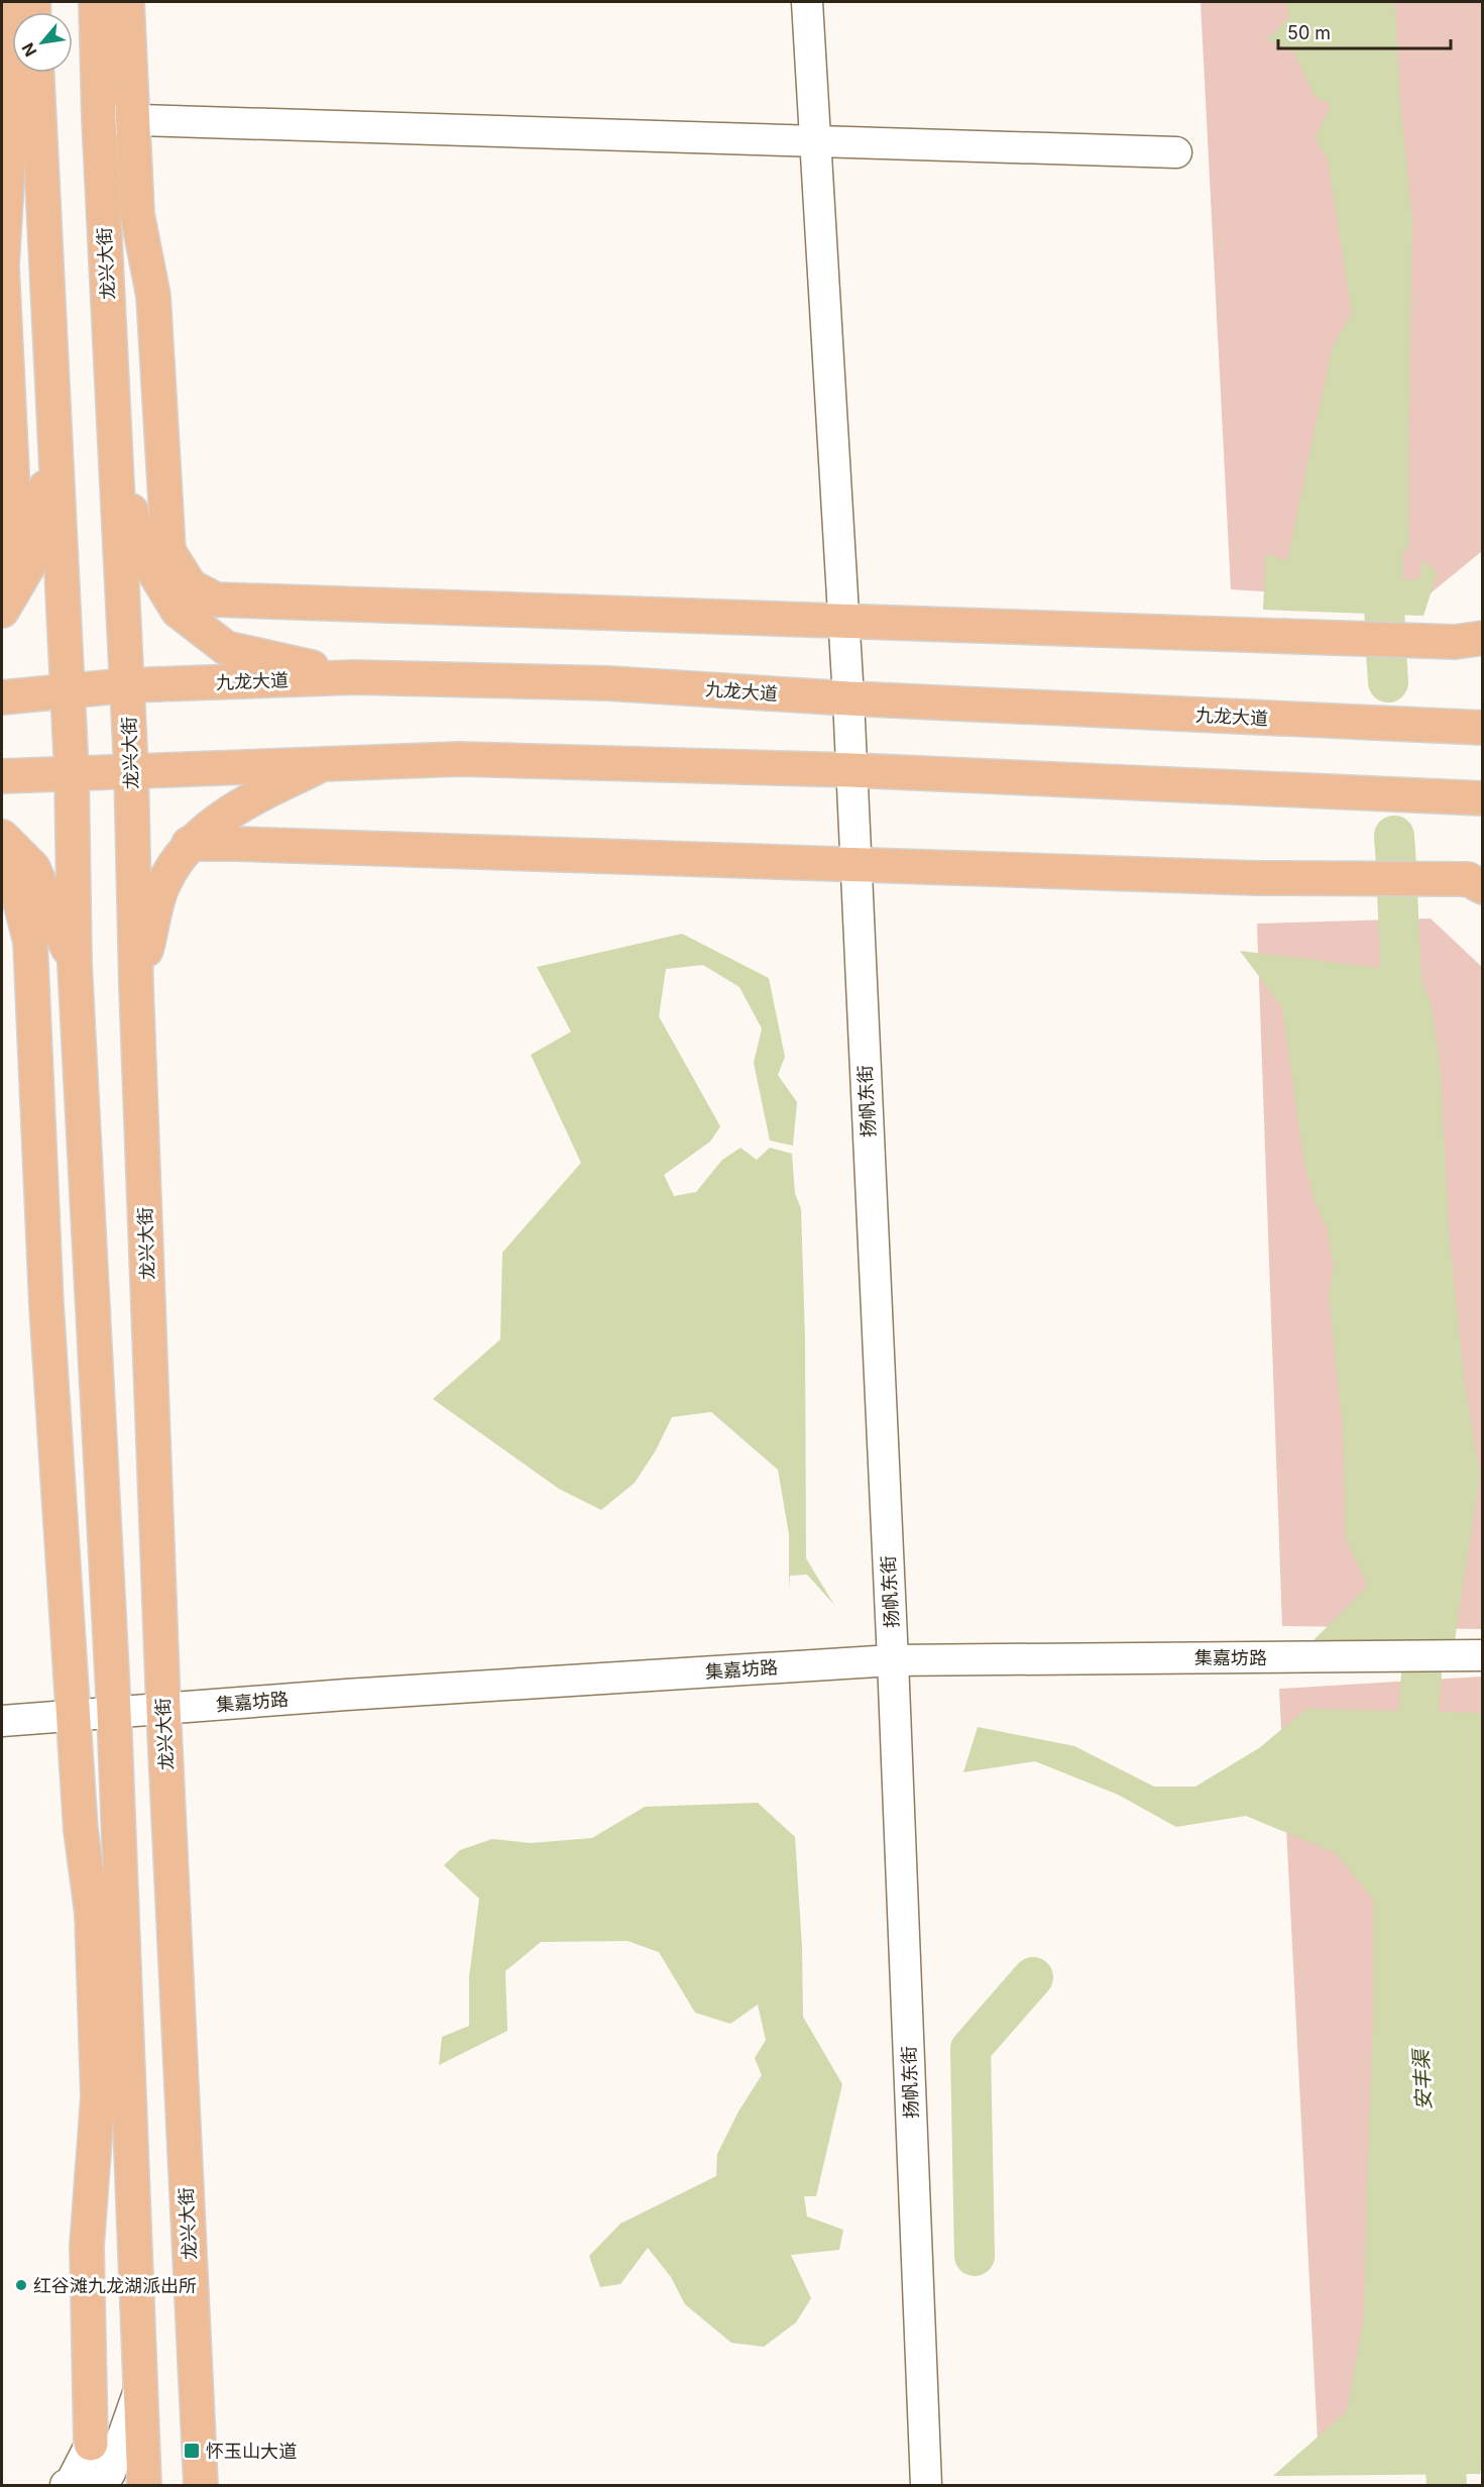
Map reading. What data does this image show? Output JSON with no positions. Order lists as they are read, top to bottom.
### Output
{
  "streets": {
    "main road": ["龙兴大街", "九龙大道"],
    "street": ["扬帆东街", "集嘉坊路"]
  },
  "crossings": [
    ["龙兴大街", "九龙大道"],
    ["龙兴大街", "集嘉坊路"],
    ["九龙大道", "扬帆东街"],
    ["扬帆东街", "集嘉坊路"]
  ],
  "water": ["安丰渠"],
  "places": {
    "other": ["红谷滩九龙湖派出所"],
    "transit": ["怀玉山大道"]
  },
  "scale_bar": "50 m",
  "north": "bottom left"
}
